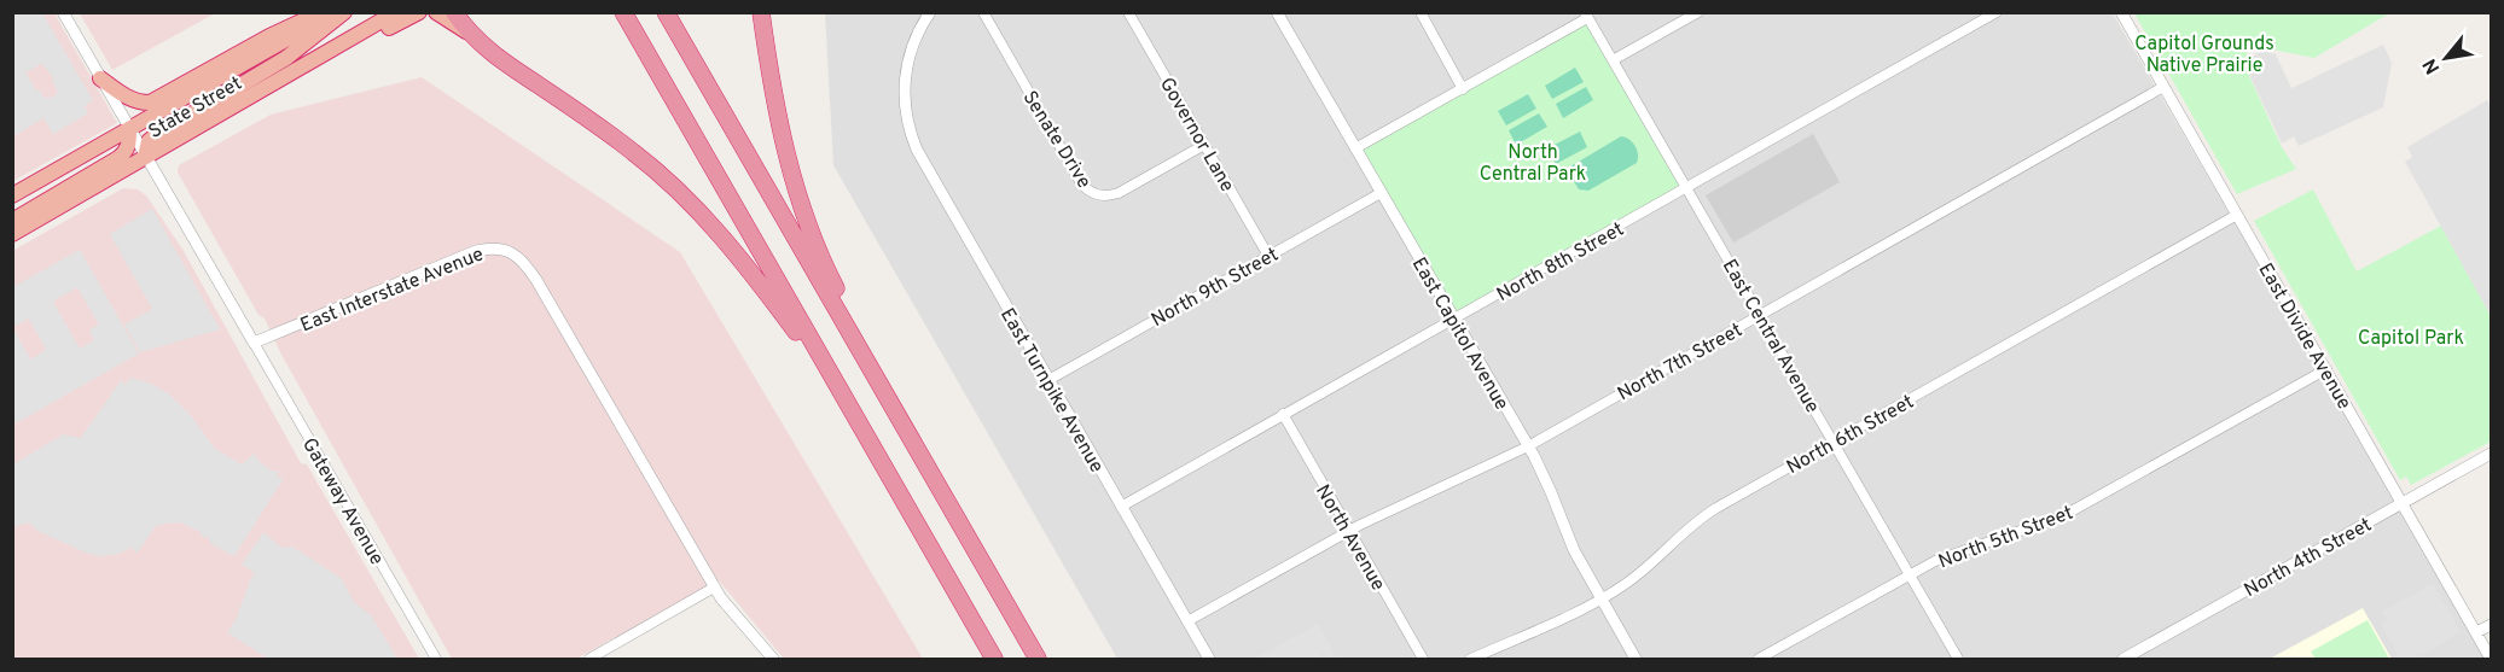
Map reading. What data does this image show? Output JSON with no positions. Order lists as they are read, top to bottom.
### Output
{
  "streets": {
    "highway": ["State Street"],
    "street": [
      "Governor Lane",
      "Senate Drive",
      "North 8th Street",
      "North 9th Street",
      "East Interstate Avenue",
      "East Capitol Avenue",
      "East Central Avenue",
      "East Divide Avenue",
      "North 7th Street",
      "East Turnpike Avenue",
      "North 6th Street",
      "Gateway Avenue",
      "North 5th Street",
      "North Avenue",
      "North 4th Street"
    ]
  },
  "crossings": [
    ["Governor Lane", "Senate Drive"],
    ["Governor Lane", "North 9th Street"],
    ["North 8th Street", "East Capitol Avenue"],
    ["North 8th Street", "East Central Avenue"],
    ["North 8th Street", "East Turnpike Avenue"],
    ["North 8th Street", "North Avenue"],
    ["North 9th Street", "East Capitol Avenue"],
    ["North 9th Street", "East Turnpike Avenue"],
    ["East Interstate Avenue", "Gateway Avenue"],
    ["East Capitol Avenue", "North 7th Street"],
    ["East Capitol Avenue", "North 6th Street"],
    ["East Central Avenue", "North 7th Street"],
    ["East Central Avenue", "North 6th Street"],
    ["East Central Avenue", "North 5th Street"],
    ["East Divide Avenue", "North 7th Street"],
    ["East Divide Avenue", "North 6th Street"],
    ["East Divide Avenue", "North 5th Street"],
    ["East Divide Avenue", "North 4th Street"],
    ["North 7th Street", "East Turnpike Avenue"],
    ["North 7th Street", "North Avenue"]
  ],
  "parks": ["Capitol Grounds Native Prairie", "North Central Park", "Capitol Park"],
  "north": "bottom left"
}
